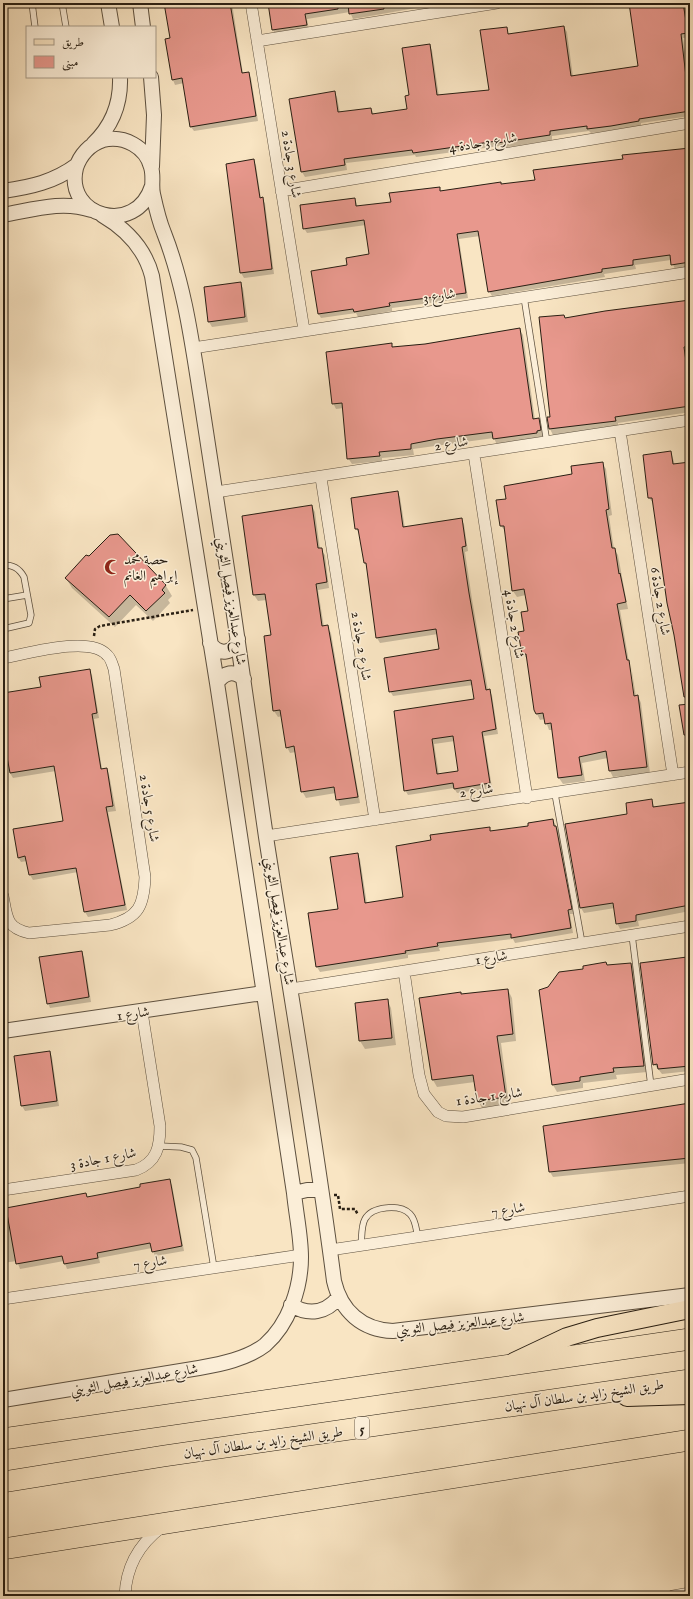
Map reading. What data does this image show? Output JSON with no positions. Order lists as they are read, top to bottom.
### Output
{
  "streets": {
    "highway": ["طريق الشيخ زايد بن سلطان آل نهيان", "5"],
    "street": [
      "شارع 3 جادة 4",
      "شارع 3 جادة 2",
      "شارع 3",
      "شارع 2",
      "شارع عبدالعزيز فيصل الثويني",
      "شارع 2 جادة 6",
      "شارع 2 جادة 4",
      "شارع 2 جادة 2",
      "شارع 5 جادة 2",
      "شارع 1",
      "شارع 1 جادة 1",
      "شارع 1 جادة 3",
      "شارع 7"
    ]
  },
  "crossings": [
    ["شارع 3 جادة 4", "شارع 3 جادة 2"],
    ["شارع 3 جادة 2", "شارع 3"],
    ["شارع 3", "شارع عبدالعزيز فيصل الثويني"],
    ["شارع 2", "شارع عبدالعزيز فيصل الثويني"],
    ["شارع 2", "شارع 2 جادة 6"],
    ["شارع 2", "شارع 2 جادة 4"],
    ["شارع 2", "شارع 2 جادة 2"],
    ["شارع عبدالعزيز فيصل الثويني", "شارع 1"],
    ["شارع عبدالعزيز فيصل الثويني", "شارع 7"],
    ["شارع 1", "شارع 1 جادة 1"],
    ["شارع 1", "شارع 1 جادة 3"]
  ],
  "places": {
    "mosque": ["حصة محمد إبراهيم الغانم"]
  },
  "legend": ["طريق", "مبنى"]
}
